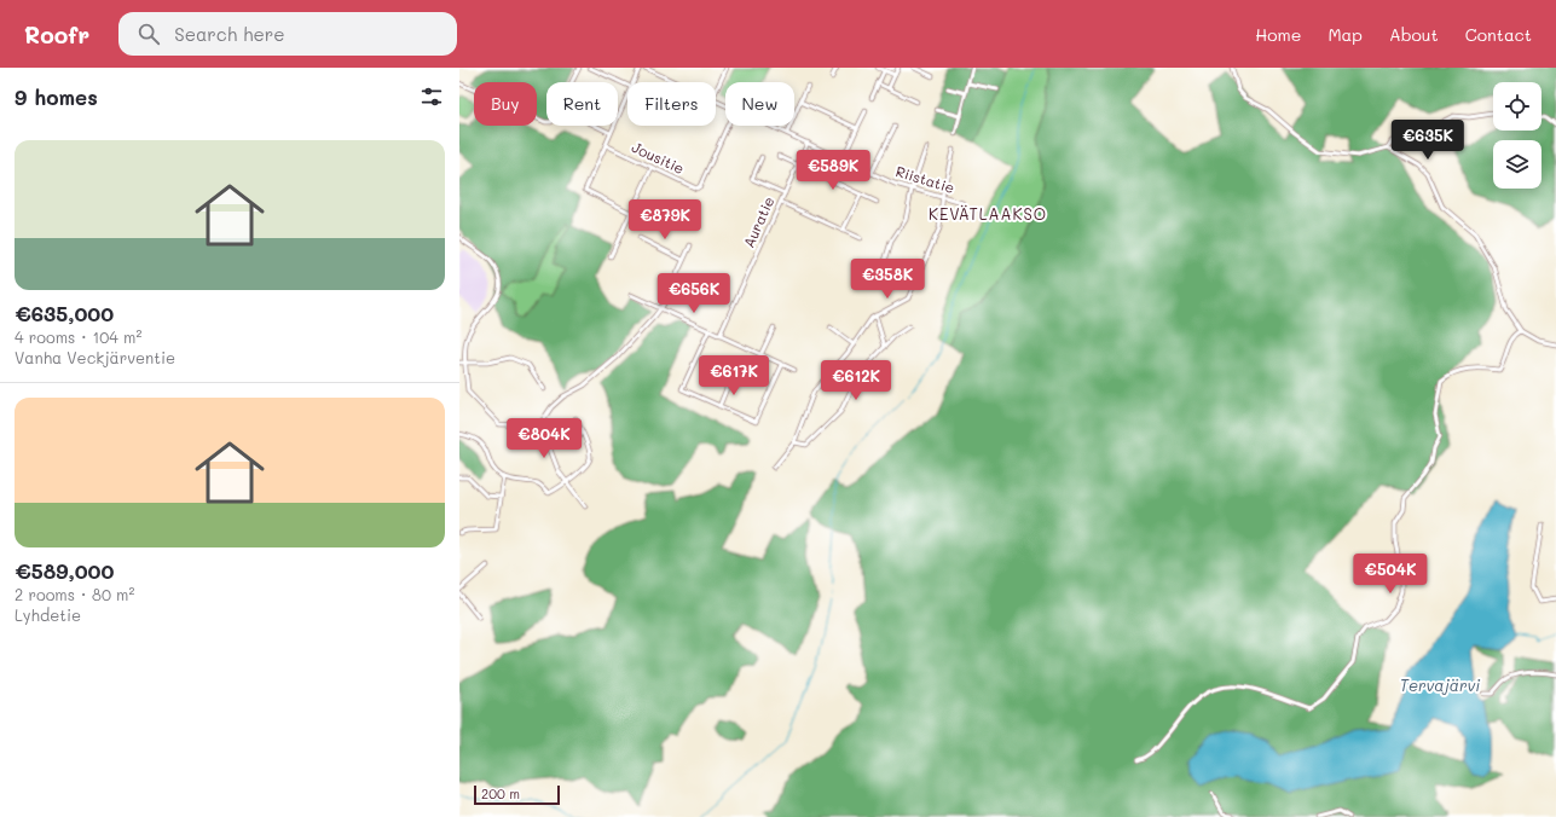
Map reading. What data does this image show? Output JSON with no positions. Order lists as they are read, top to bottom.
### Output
{
  "streets": {
    "street": ["Jousitie", "Riistatie", "Auratie"]
  },
  "crossings": [
    ["Riistatie", "Auratie"]
  ],
  "districts": ["KEVÄTLAAKSO"],
  "water": ["Tervajärvi"],
  "scale_bar": "200 m",
  "page": {
    "header": "Roofr",
    "search": "Search here",
    "nav": [
      "Home",
      "Map",
      "About",
      "Contact"
    ],
    "heading": "9 homes",
    "chip": [
      "Buy",
      "Rent",
      "Filters",
      "New"
    ],
    "price": [
      "€635K",
      "€589K",
      "€879K",
      "€358K",
      "€656K",
      "€617K",
      "€612K",
      "€804K",
      "€504K"
    ],
    "list": [
      {
        "name": "€635,000",
        "note": "4 rooms · 104 m² · Vanha Veckjärventie"
      },
      {
        "name": "€589,000",
        "note": "2 rooms · 80 m² · Lyhdetie"
      }
    ],
    "scale": "200 m"
  }
}
